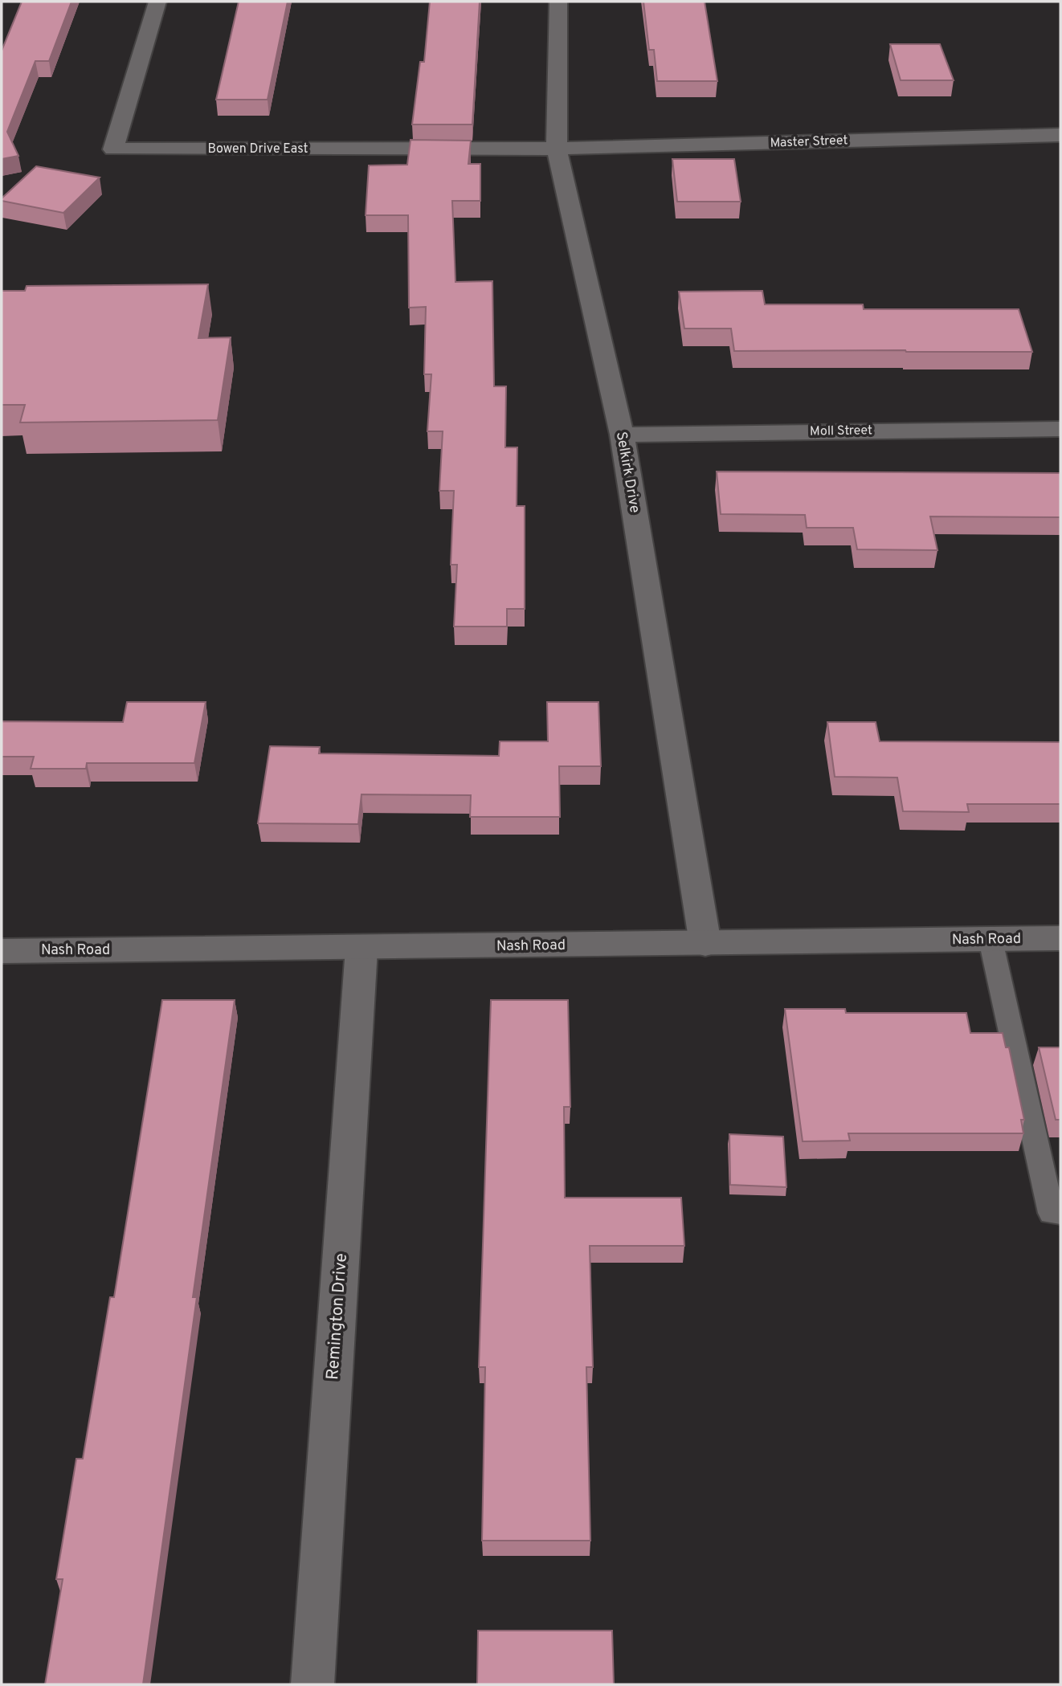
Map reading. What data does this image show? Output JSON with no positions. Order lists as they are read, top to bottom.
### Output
{
  "streets": {
    "street": [
      "Master Street",
      "Bowen Drive East",
      "Moll Street",
      "Selkirk Drive",
      "Nash Road",
      "Remington Drive"
    ]
  },
  "crossings": [
    ["Master Street", "Bowen Drive East"],
    ["Master Street", "Selkirk Drive"],
    ["Bowen Drive East", "Selkirk Drive"],
    ["Moll Street", "Selkirk Drive"],
    ["Selkirk Drive", "Nash Road"],
    ["Nash Road", "Remington Drive"]
  ]
}
